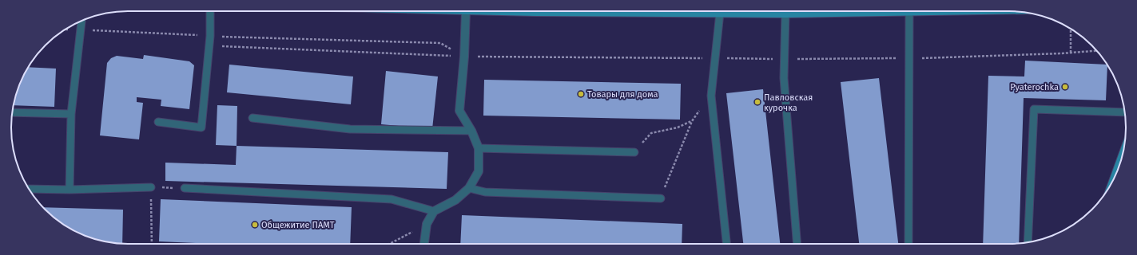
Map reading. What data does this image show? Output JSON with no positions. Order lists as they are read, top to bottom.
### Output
{
  "places": [
    "Pyaterochka",
    "Товары для дома",
    "Павловская курочка",
    "Общежитие ПАМТ"
  ]
}
